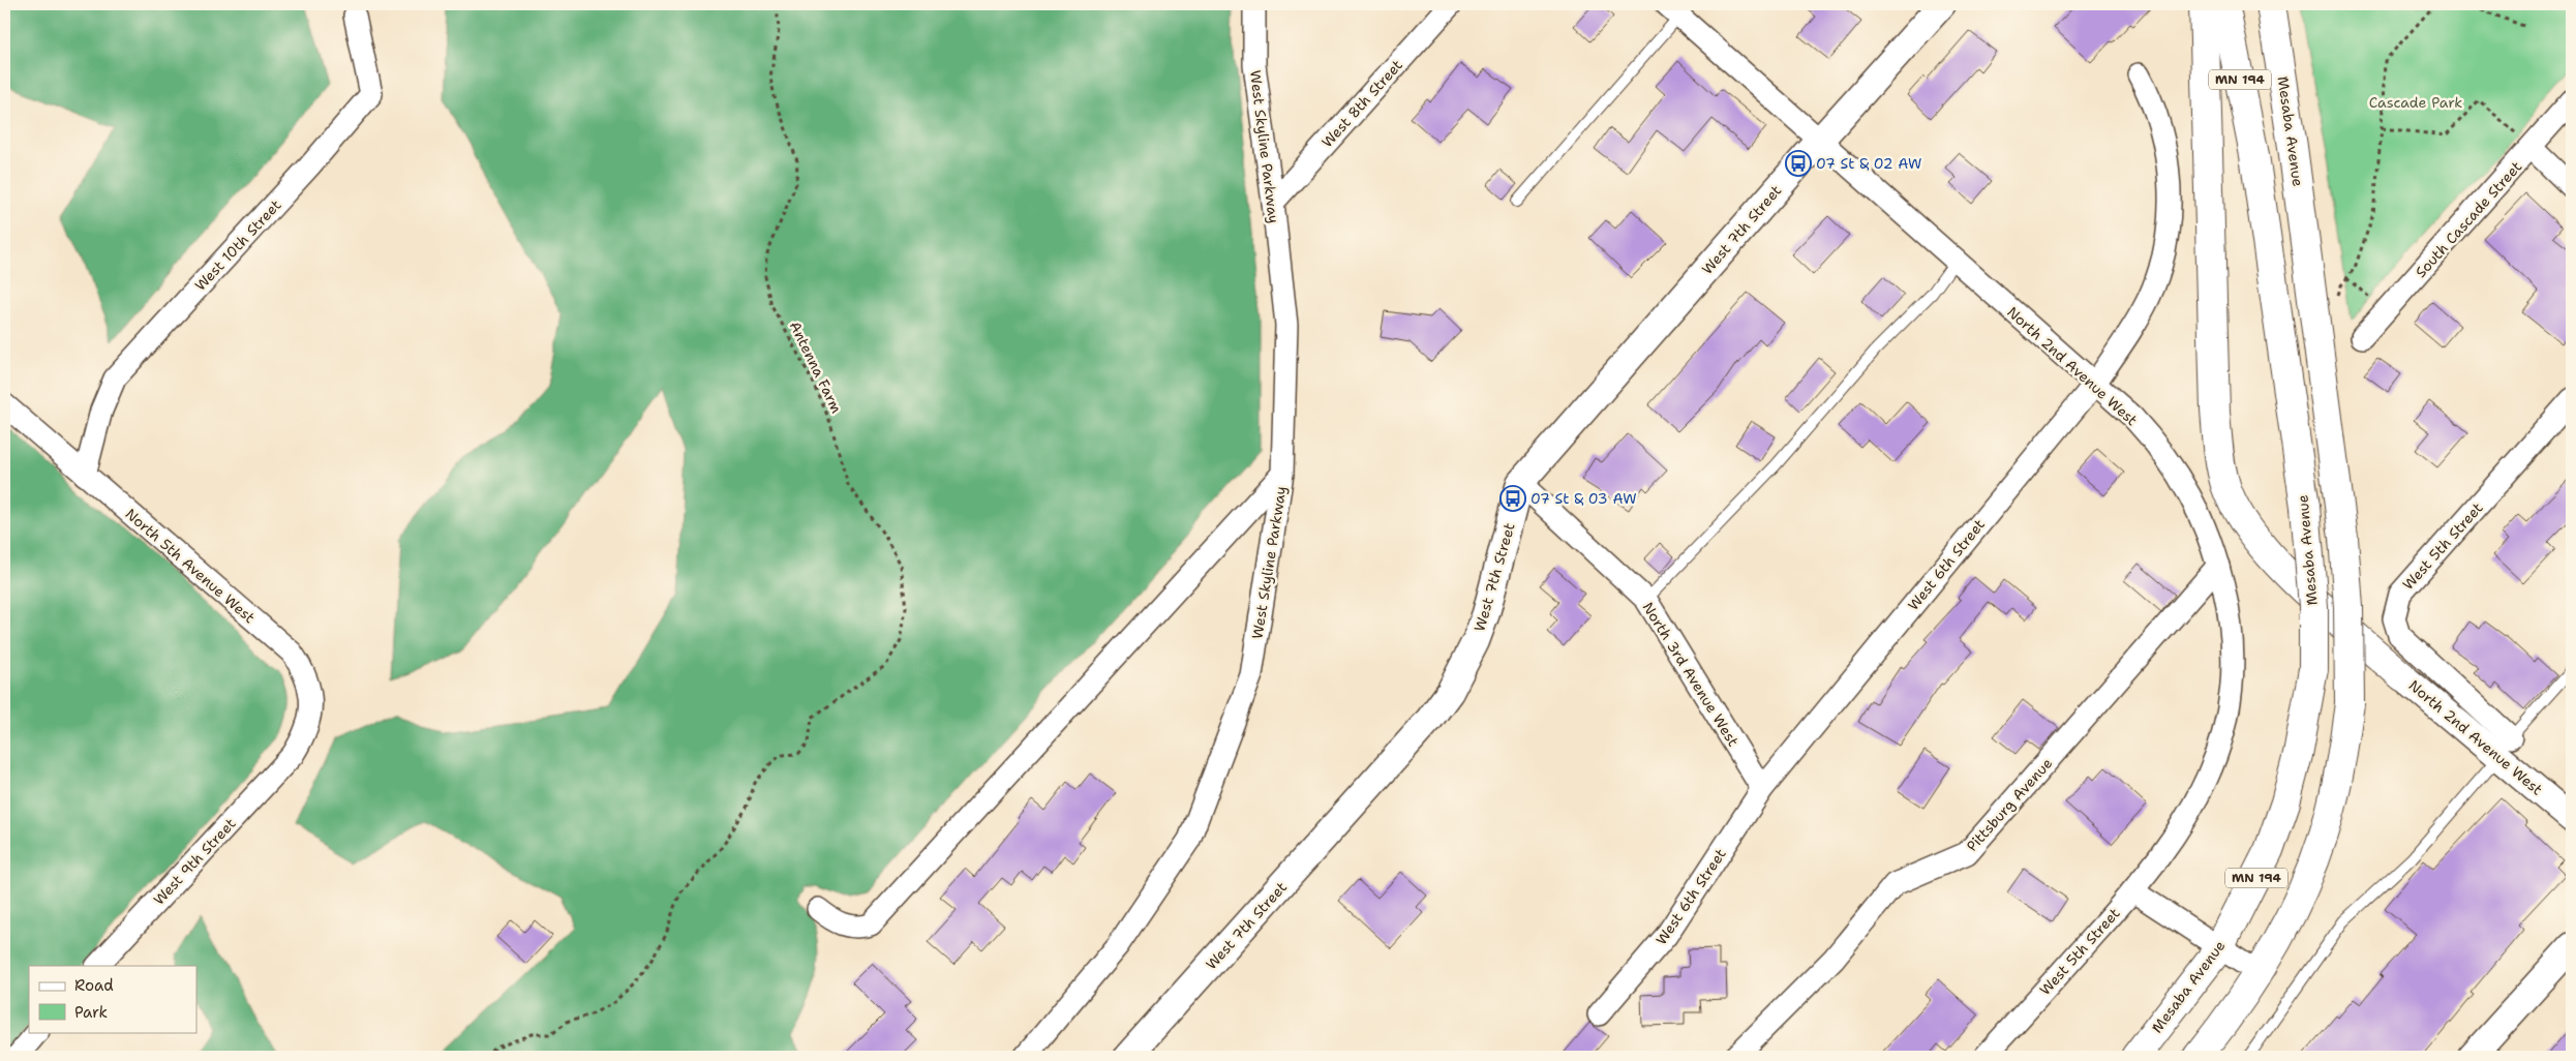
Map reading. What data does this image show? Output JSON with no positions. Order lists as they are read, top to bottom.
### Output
{
  "streets": {
    "highway": ["MN 194", "Mesaba Avenue"],
    "street": [
      "West 8th Street",
      "West Skyline Parkway",
      "South Cascade Street",
      "West 7th Street",
      "West 10th Street",
      "North 2nd Avenue West",
      "West 5th Street",
      "West 6th Street",
      "North 5th Avenue West",
      "North 3rd Avenue West",
      "Pittsburg Avenue",
      "West 9th Street"
    ],
    "path": ["Antenna Farm"]
  },
  "crossings": [
    ["West 8th Street", "West Skyline Parkway"],
    ["West 7th Street", "North 2nd Avenue West"],
    ["West 7th Street", "North 3rd Avenue West"],
    ["West 10th Street", "North 5th Avenue West"],
    ["North 2nd Avenue West", "West 5th Street"],
    ["North 2nd Avenue West", "West 6th Street"],
    ["North 2nd Avenue West", "Pittsburg Avenue"],
    ["West 6th Street", "North 3rd Avenue West"],
    ["North 5th Avenue West", "West 9th Street"]
  ],
  "parks": ["Cascade Park"],
  "places": {
    "bus stop": ["07 St & 02 AW", "07 St & 03 AW"]
  },
  "legend": ["Road", "Park"]
}
